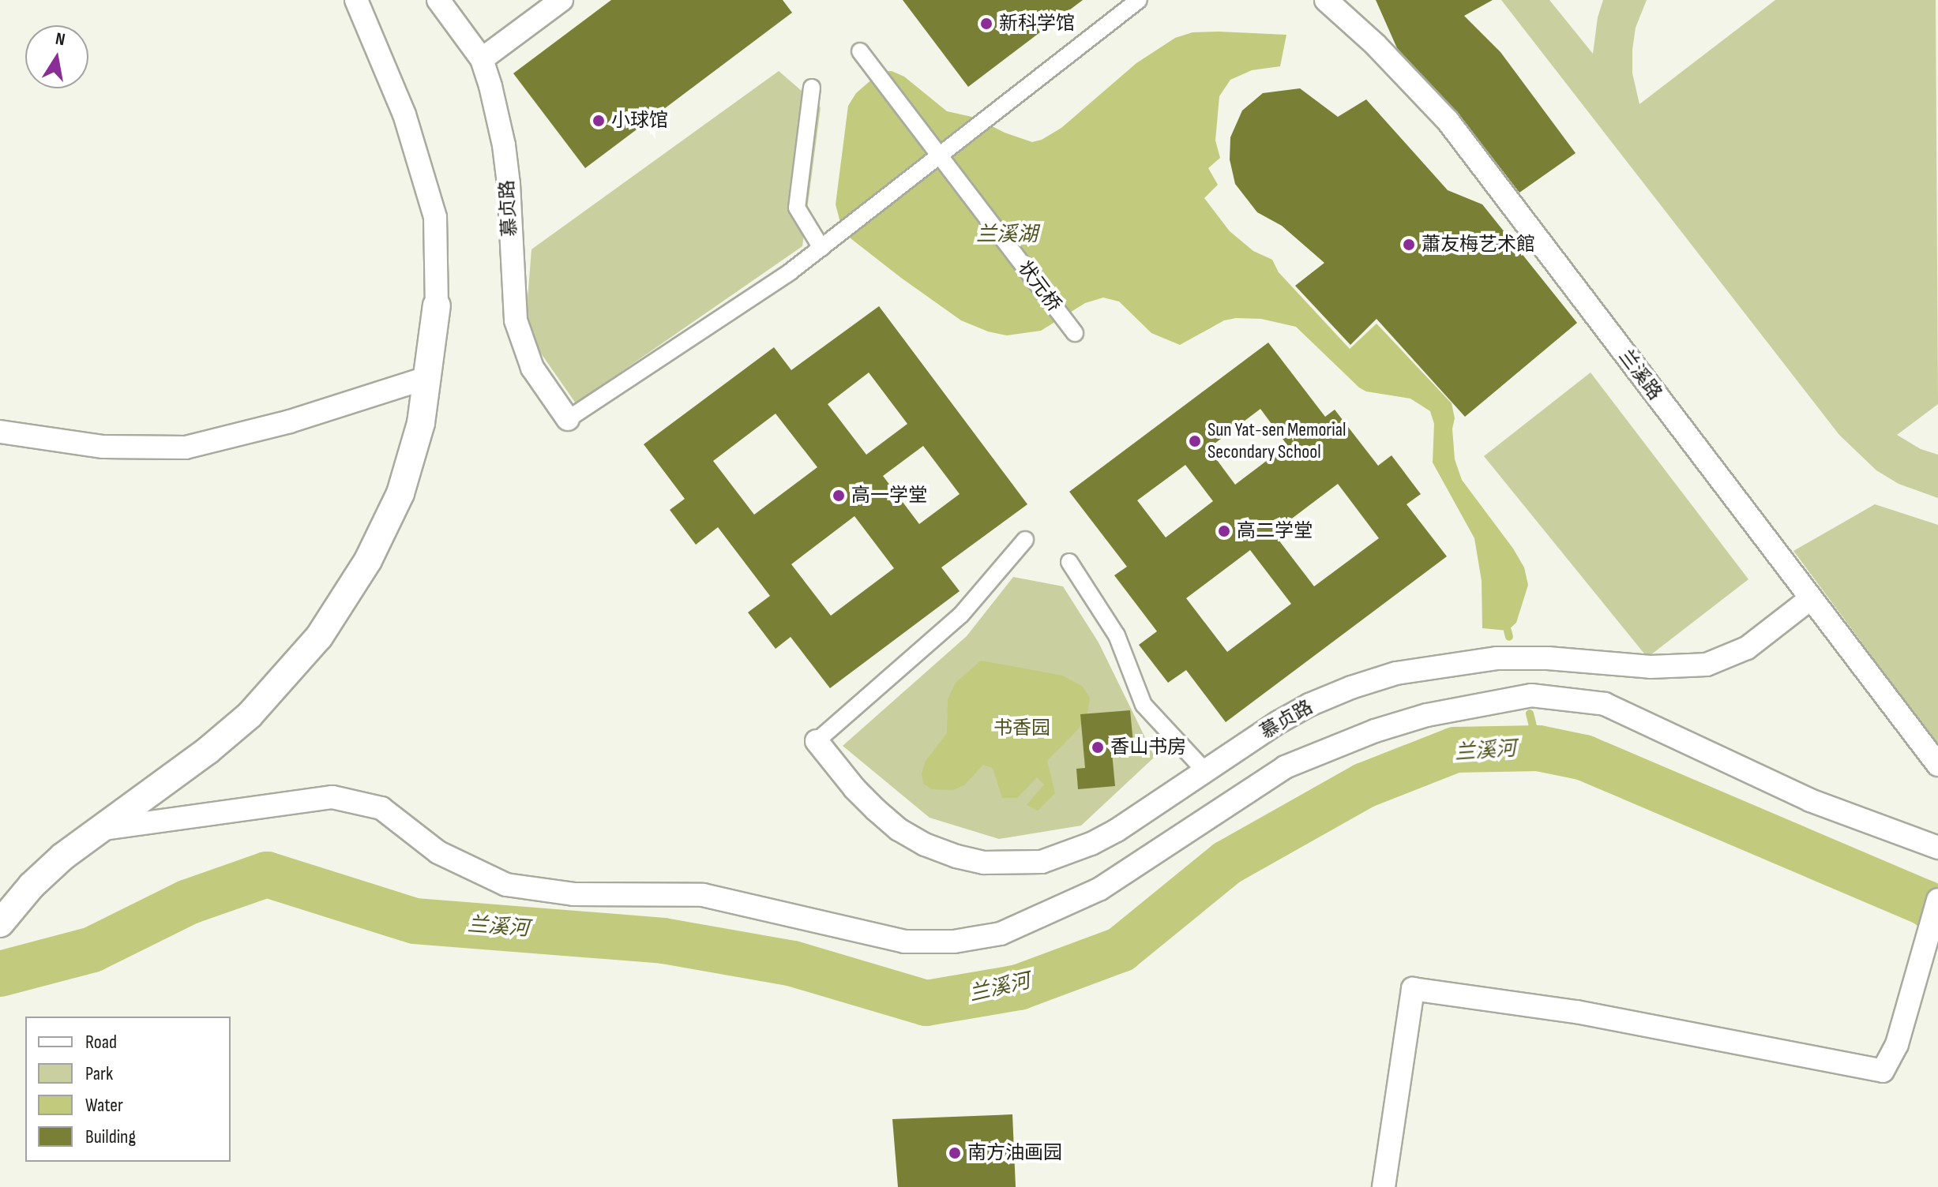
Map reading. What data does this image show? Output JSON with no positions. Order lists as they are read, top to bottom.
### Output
{
  "streets": {
    "street": ["慕贞路", "状元桥", "兰溪路"]
  },
  "crossings": [
    ["慕贞路", "兰溪路"]
  ],
  "water": ["兰溪湖", "兰溪河"],
  "parks": ["书香园"],
  "places": [
    "新科学馆",
    "小球馆",
    "蕭友梅艺术館",
    "Sun Yat-sen Memorial Secondary School",
    "高一学堂",
    "高二学堂",
    "香山书房",
    "南方油画园"
  ],
  "legend": [
    "Road",
    "Park",
    "Water",
    "Building"
  ],
  "north": "top"
}
